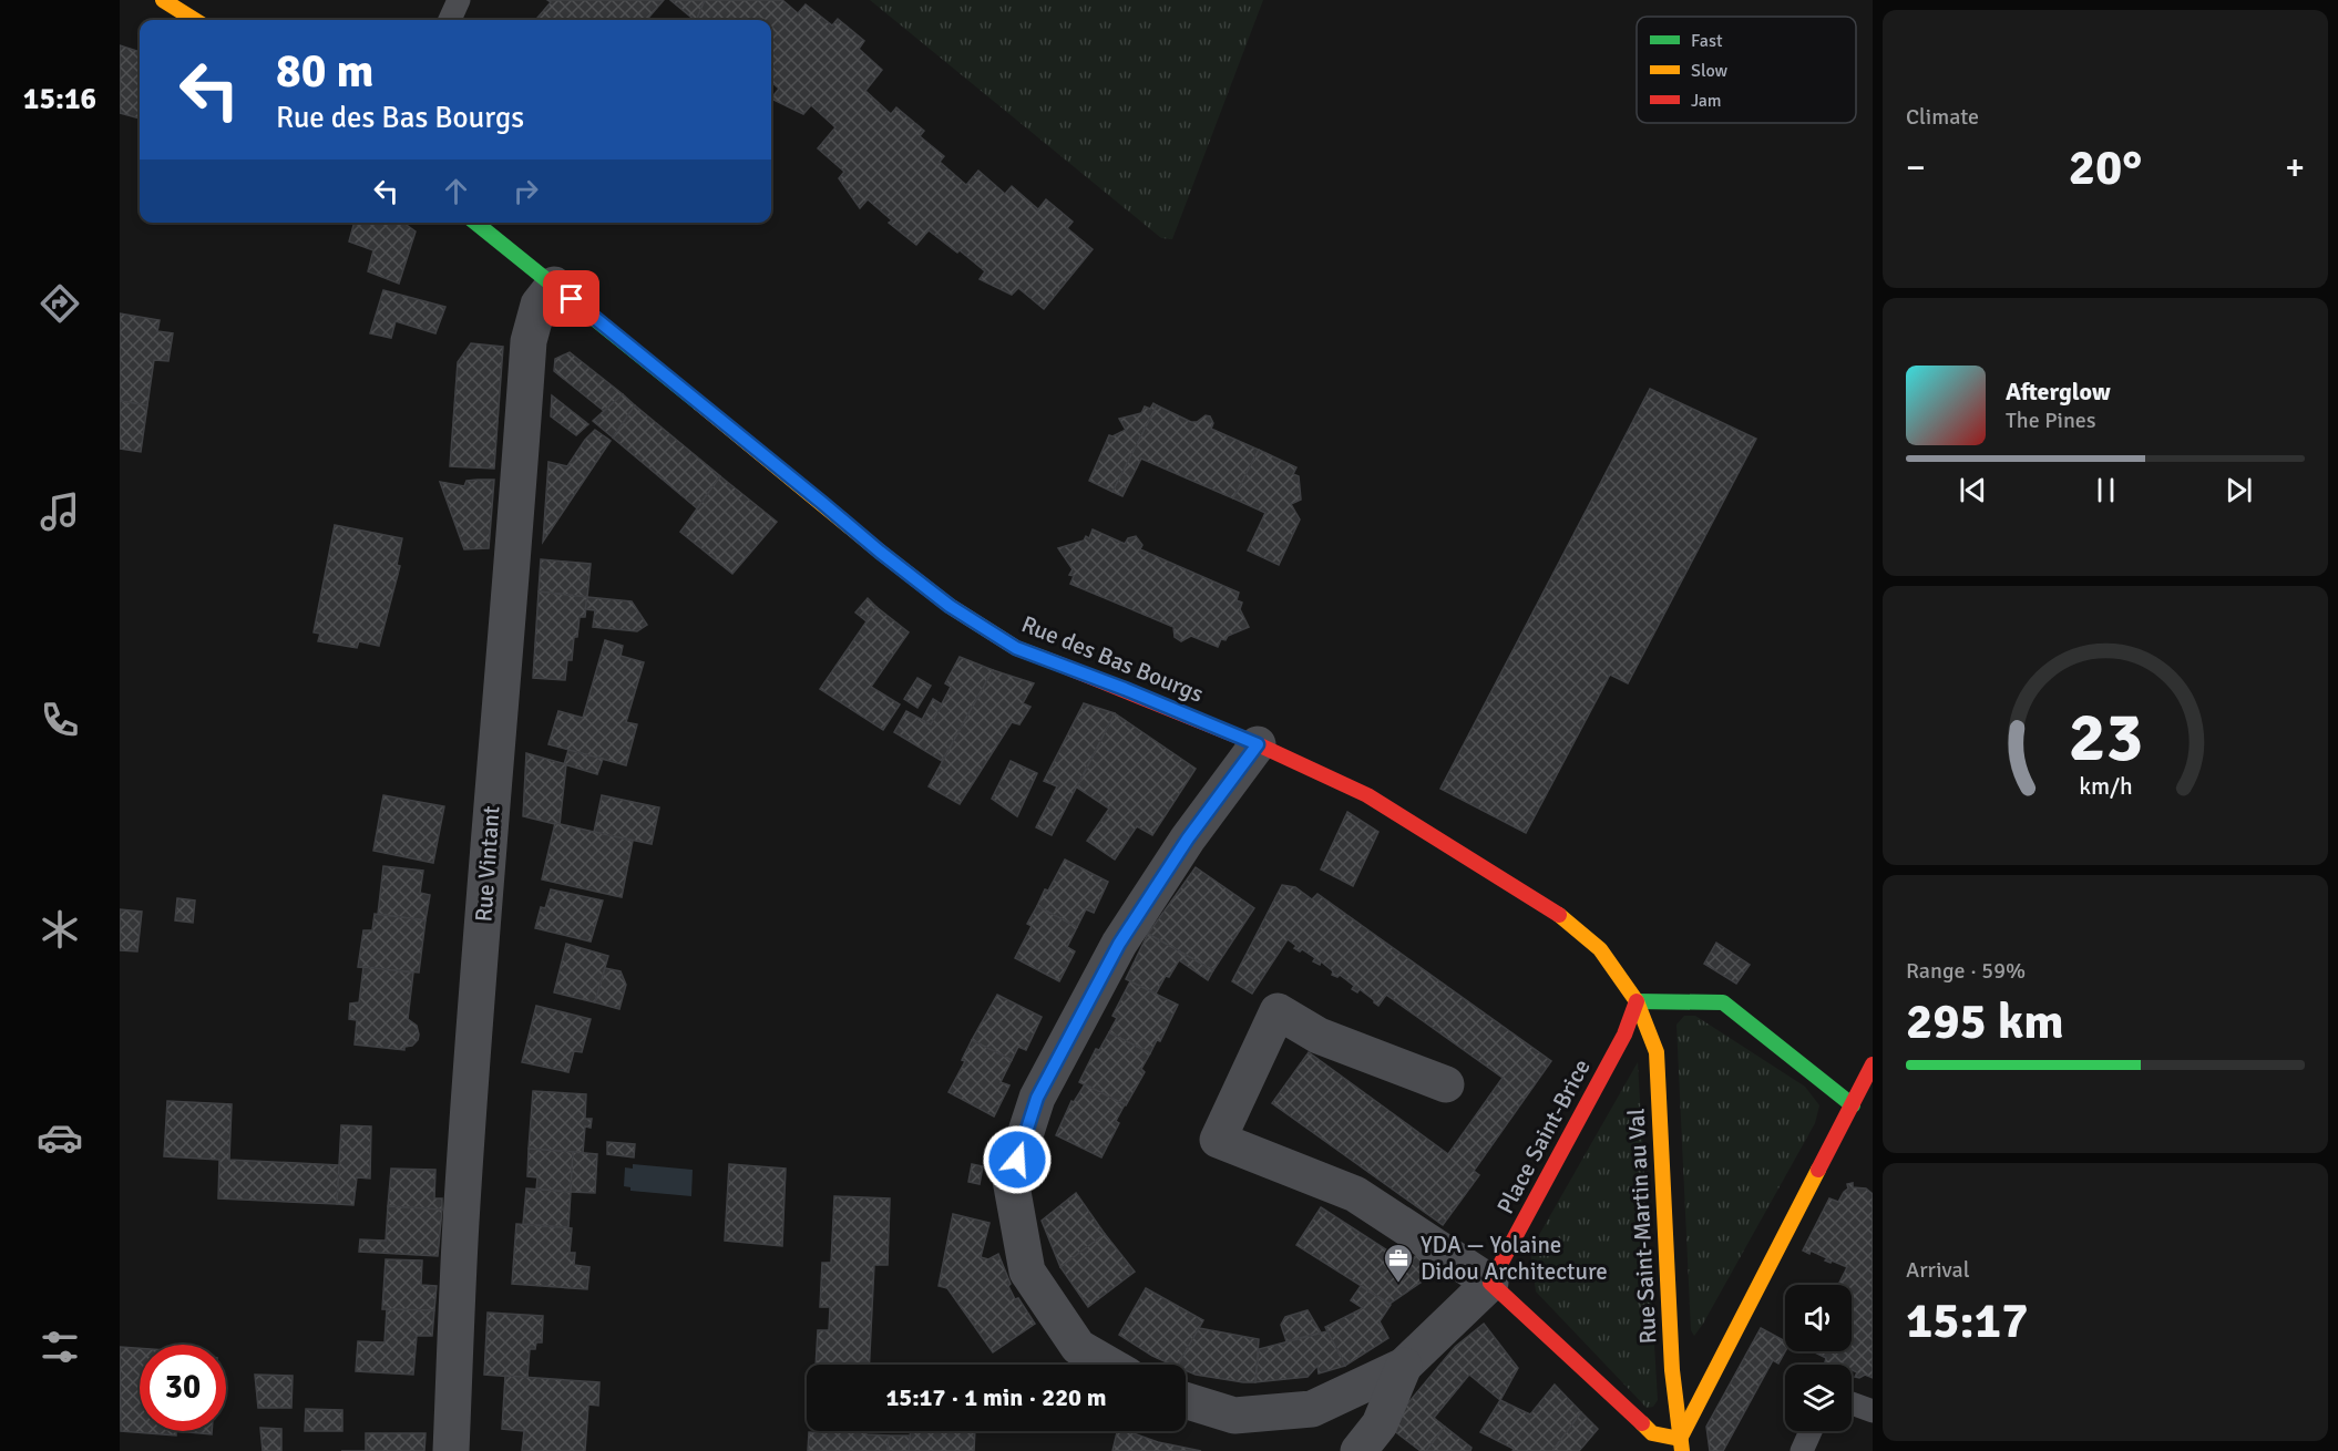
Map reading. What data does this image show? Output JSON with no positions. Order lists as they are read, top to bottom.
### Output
{
  "streets": {
    "main road": ["Rue des Bas Bourgs", "Place Saint-Brice", "Rue Saint-Martin au Val"],
    "street": ["Rue Vintant"]
  },
  "crossings": [
    ["Rue des Bas Bourgs", "Rue Vintant"],
    ["Rue des Bas Bourgs", "Place Saint-Brice"],
    ["Rue des Bas Bourgs", "Rue Saint-Martin au Val"],
    ["Place Saint-Brice", "Rue Saint-Martin au Val"]
  ],
  "places": {
    "office": ["YDA — Yolaine Didou Architecture"]
  },
  "legend": ["Fast", "Slow", "Jam"],
  "page": {
    "tabs": "15:16",
    "tile": [
      "Climate",
      ["Range · 59%", "295 km"],
      ["Arrival", "15:17"]
    ],
    "turn": ["80 m", "Rue des Bas Bourgs"],
    "heat": ["−", "20°", "+"],
    "song": ["Afterglow", "The Pines"],
    "limit": "30",
    "trip": "15:17 · 1 min · 220 m",
    "gauge": ["23", "km/h"]
  }
}
